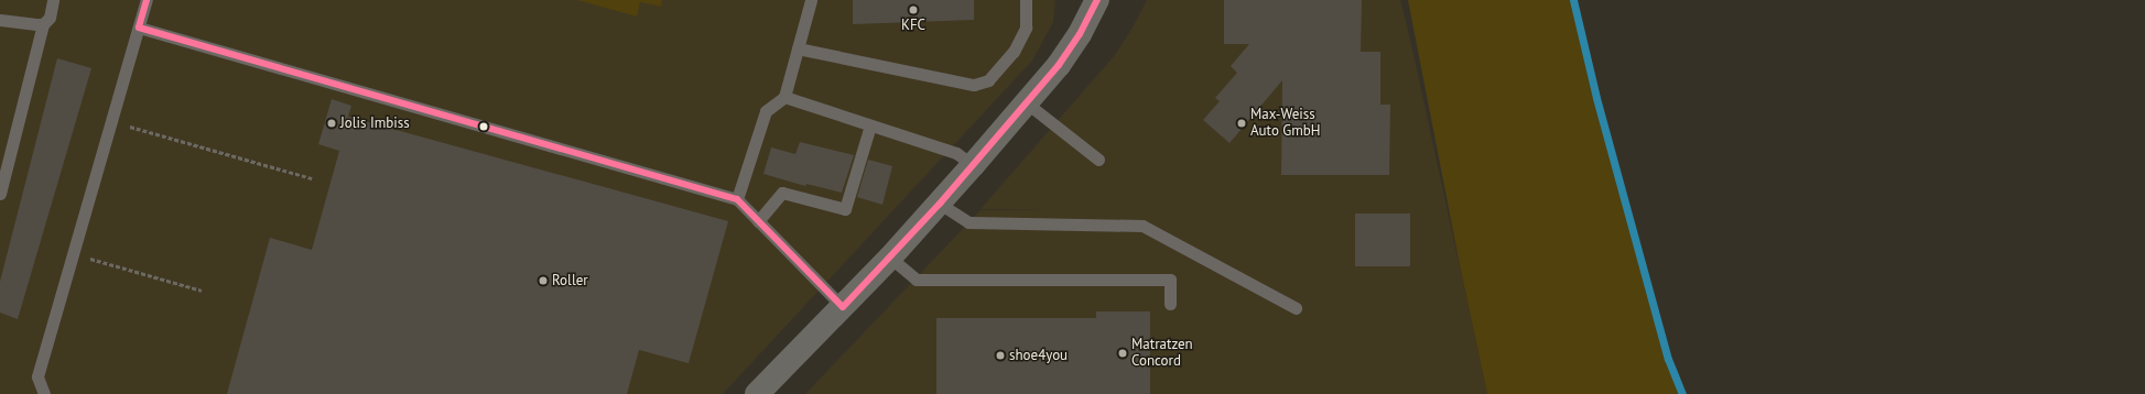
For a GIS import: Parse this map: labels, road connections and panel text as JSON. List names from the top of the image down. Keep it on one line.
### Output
{"places":["KFC","Jolis Imbiss","Max-Weiss Auto GmbH","Roller","Matratzen Concord","shoe4you"]}
